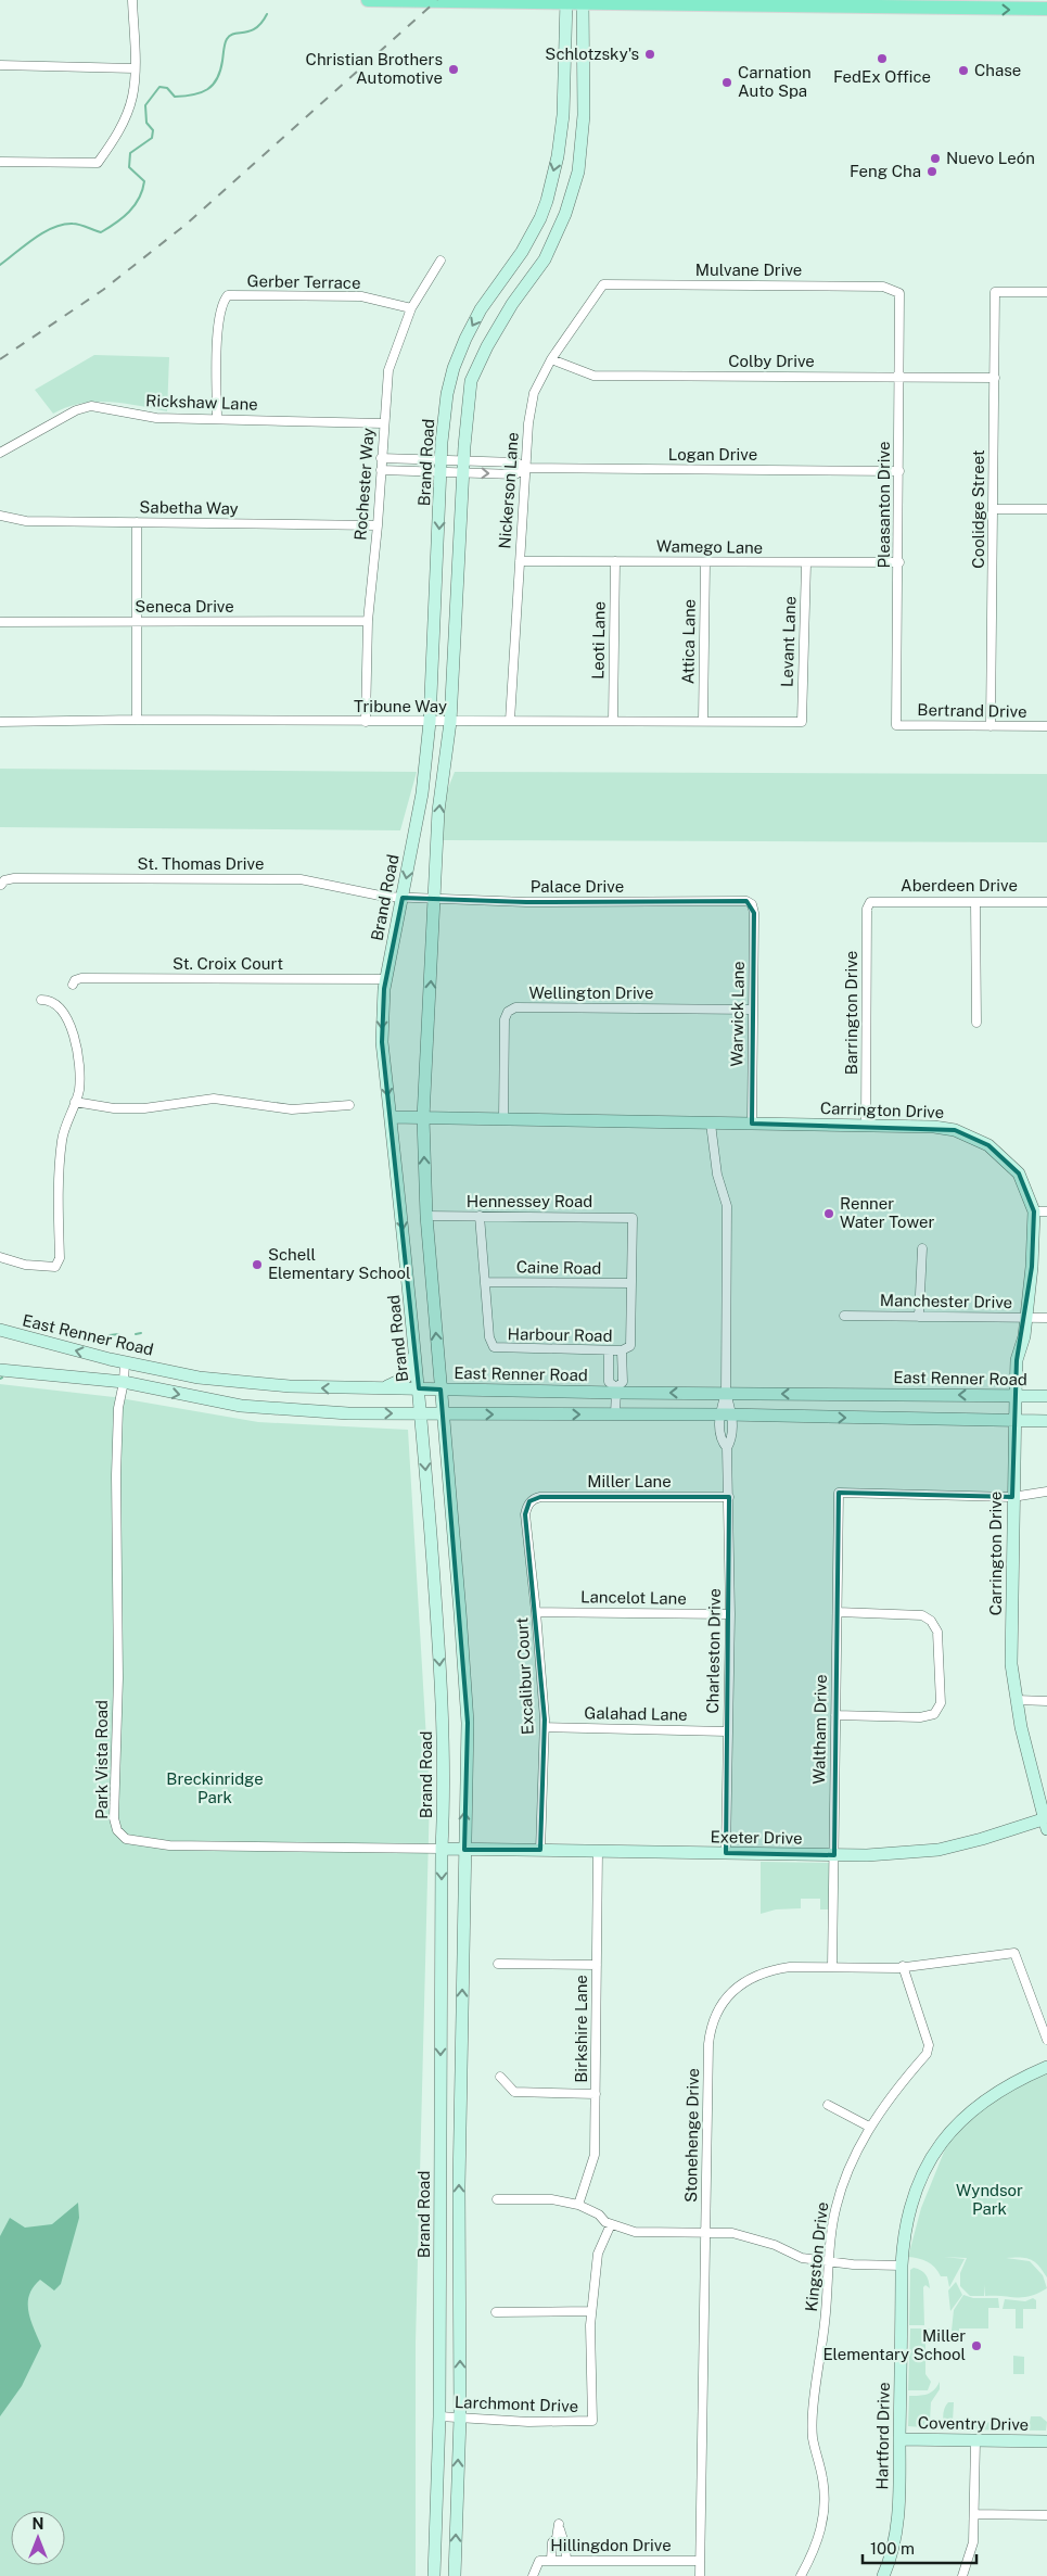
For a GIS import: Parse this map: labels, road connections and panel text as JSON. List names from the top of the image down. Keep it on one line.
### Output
{"streets":{"main road":["Brand Road","Carrington Drive","East Renner Road","Exeter Drive","Coventry Drive","Hartford Drive"],"street":["Mulvane Drive","Gerber Terrace","Colby Drive","Rickshaw Lane","Logan Drive","Rochester Way","Nickerson Lane","Pleasanton Drive","Sabetha Way","Coolidge Street","Wamego Lane","Seneca Drive","Leoti Lane","Attica Lane","Levant Lane","Tribune Way","Bertrand Drive","St. Thomas Drive","Aberdeen Drive","Palace Drive","St. Croix Court","Wellington Drive","Barrington Drive","Warwick Lane","Hennessey Road","Caine Road","Manchester Drive","Harbour Road","Miller Lane","Lancelot Lane","Charleston Drive","Excalibur Court","Galahad Lane","Waltham Drive","Park Vista Road","Birkshire Lane","Stonehenge Drive","Kingston Drive","Larchmont Drive","Hillingdon Drive"]},"crossings":[["Mulvane Drive","Nickerson Lane"],["Mulvane Drive","Pleasanton Drive"],["Gerber Terrace","Rickshaw Lane"],["Gerber Terrace","Rochester Way"],["Colby Drive","Nickerson Lane"],["Colby Drive","Pleasanton Drive"],["Colby Drive","Coolidge Street"],["Rickshaw Lane","Rochester Way"],["Logan Drive","Brand Road"],["Logan Drive","Rochester Way"],["Logan Drive","Nickerson Lane"],["Logan Drive","Pleasanton Drive"],["Brand Road","Tribune Way"],["Brand Road","St. Thomas Drive"],["Brand Road","Palace Drive"],["Brand Road","St. Croix Court"],["Brand Road","Carrington Drive"],["Brand Road","East Renner Road"],["Brand Road","Park Vista Road"],["Brand Road","Exeter Drive"],["Brand Road","Larchmont Drive"],["Rochester Way","Sabetha Way"],["Rochester Way","Seneca Drive"],["Rochester Way","Tribune Way"],["Nickerson Lane","Wamego Lane"],["Nickerson Lane","Tribune Way"],["Pleasanton Drive","Wamego Lane"],["Pleasanton Drive","Bertrand Drive"],["Coolidge Street","Bertrand Drive"],["Wamego Lane","Leoti Lane"],["Wamego Lane","Attica Lane"],["Wamego Lane","Levant Lane"],["Leoti Lane","Tribune Way"],["Attica Lane","Tribune Way"],["Levant Lane","Tribune Way"],["St. Thomas Drive","Palace Drive"],["Aberdeen Drive","Barrington Drive"],["Palace Drive","Warwick Lane"],["Wellington Drive","Warwick Lane"],["Wellington Drive","Carrington Drive"],["Barrington Drive","Carrington Drive"],["Warwick Lane","Carrington Drive"],["Carrington Drive","Manchester Drive"],["Carrington Drive","East Renner Road"],["Carrington Drive","Charleston Drive"],["Carrington Drive","Waltham Drive"],["Carrington Drive","Exeter Drive"],["Hennessey Road","Caine Road"],["Caine Road","Harbour Road"],["East Renner Road","Charleston Drive"],["East Renner Road","Park Vista Road"],["Miller Lane","Charleston Drive"],["Miller Lane","Excalibur Court"],["Lancelot Lane","Charleston Drive"],["Lancelot Lane","Excalibur Court"],["Charleston Drive","Galahad Lane"],["Charleston Drive","Exeter Drive"],["Excalibur Court","Galahad Lane"],["Excalibur Court","Exeter Drive"],["Waltham Drive","Exeter Drive"],["Waltham Drive","Stonehenge Drive"],["Park Vista Road","Exeter Drive"],["Exeter Drive","Birkshire Lane"],["Stonehenge Drive","Kingston Drive"],["Stonehenge Drive","Hillingdon Drive"],["Coventry Drive","Hartford Drive"]],"parks":["Breckinridge Park","Wyndsor Park"],"places":["Schlotzsky's","FedEx Office","Christian Brothers Automotive","Chase","Carnation Auto Spa","Nuevo León","Feng Cha","Renner Water Tower","Schell Elementary School","Miller Elementary School"],"scale_bar":"100 m","north":"top"}
